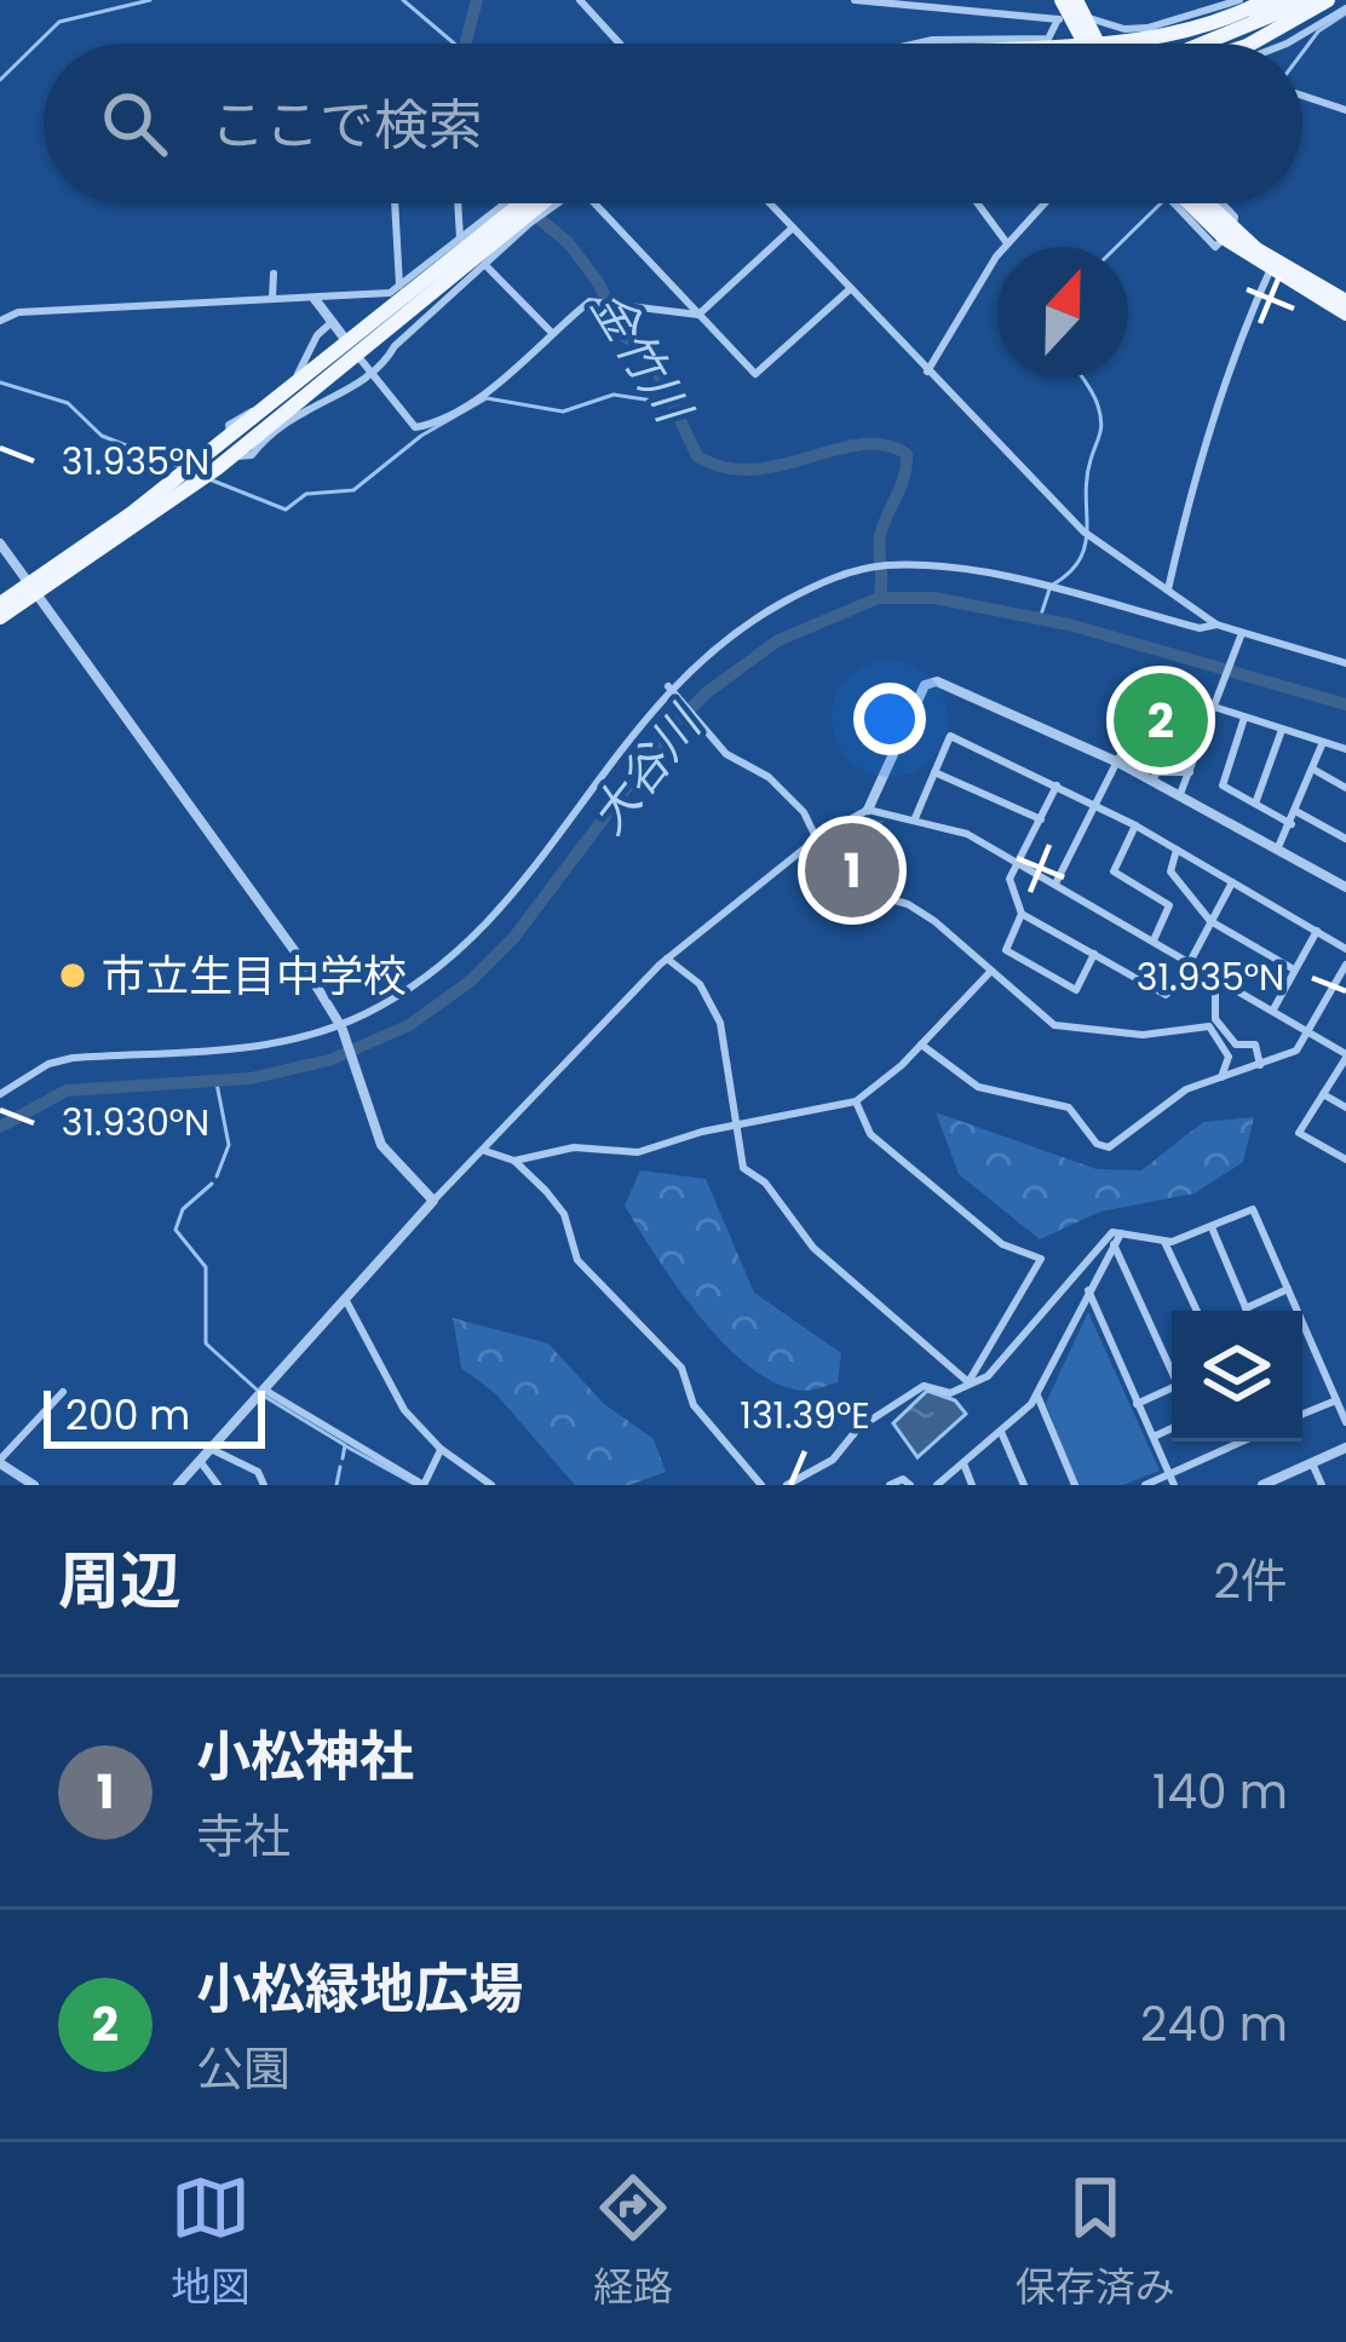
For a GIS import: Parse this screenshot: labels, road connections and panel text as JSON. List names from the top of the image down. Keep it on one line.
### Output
{"water":["金竹川","大谷川"],"places":["市立生目中学校"],"scale_bar":"200 m","north":"top","page":{"search":"ここで検索","pins":["2","1"],"scale":"200 m","heading":["周辺","2件"],"list":[{"mark":"1","name":"小松神社","note":"寺社","value":"140 m"},{"mark":"2","name":"小松緑地広場","note":"公園","value":"240 m"}],"nav":["地図","経路","保存済み"]},"coordinates":["31.935°N","31.930°N","131.39°E"]}
